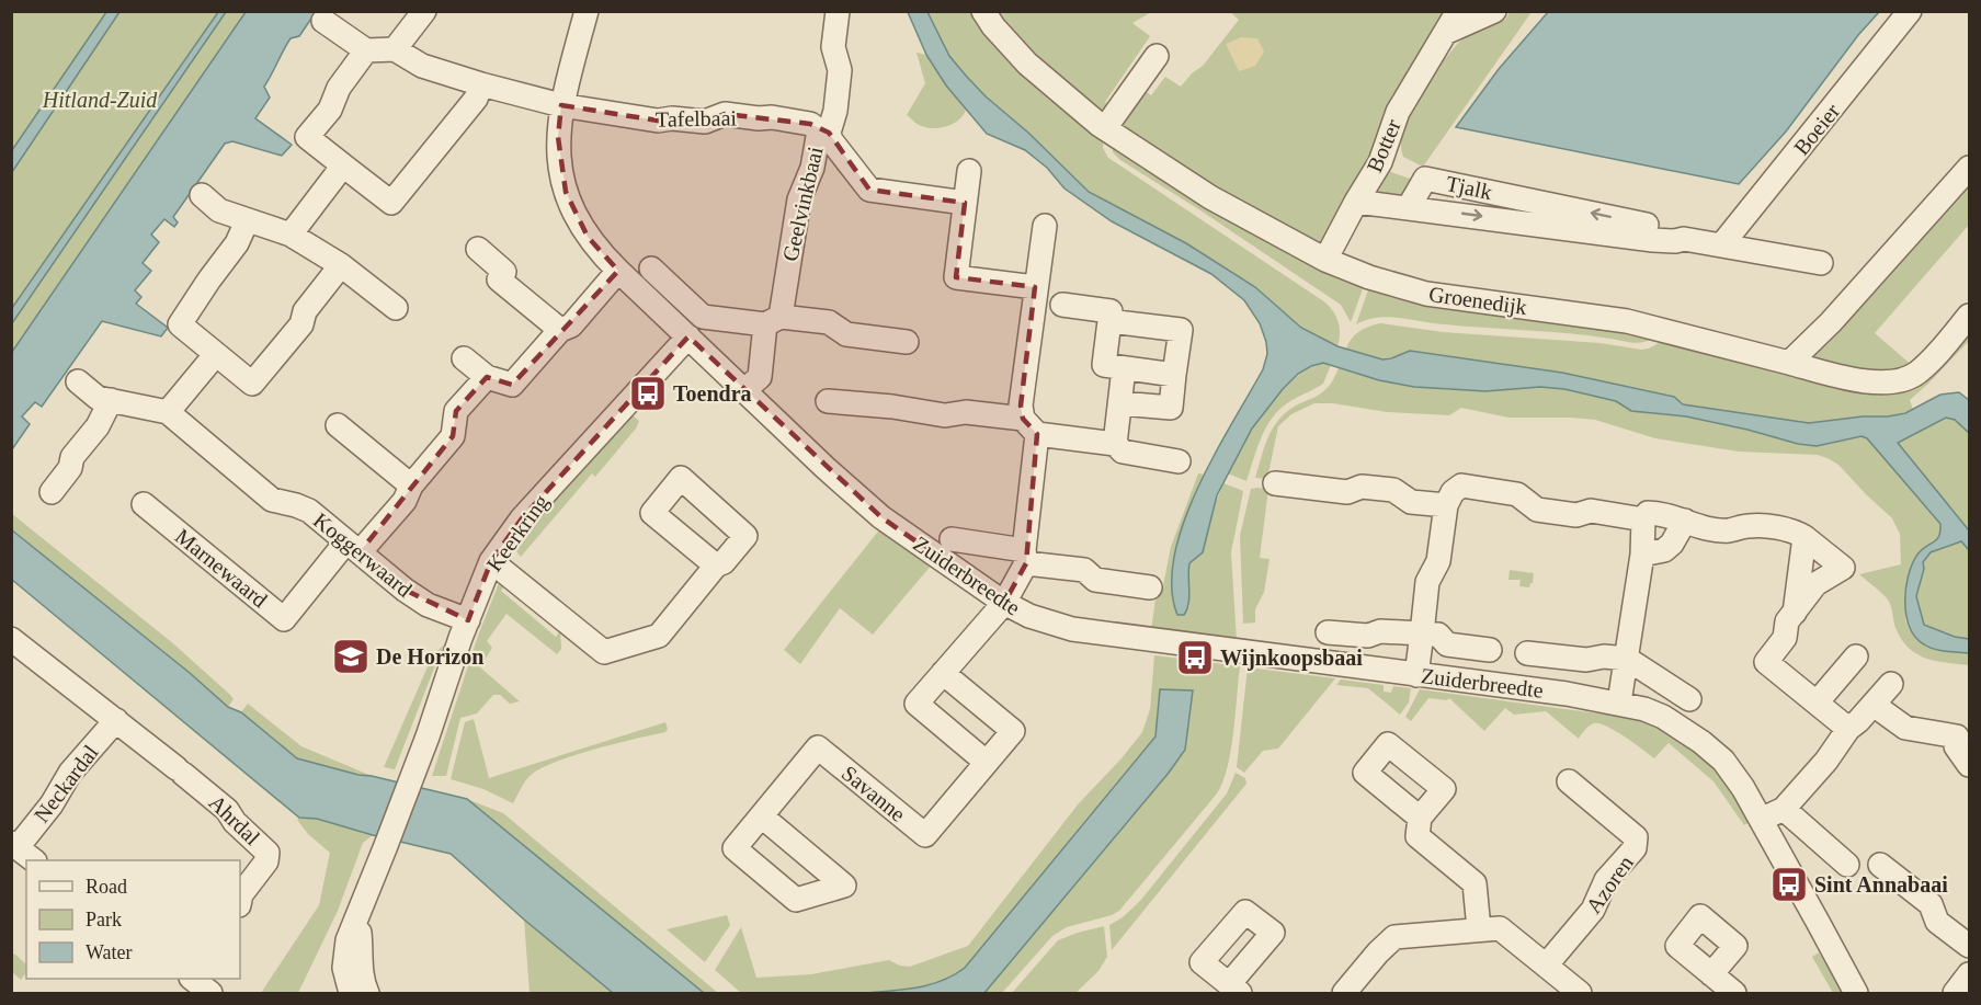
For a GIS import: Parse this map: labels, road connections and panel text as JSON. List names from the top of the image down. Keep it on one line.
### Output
{"streets":{"street":["Tafelbaai","Boeier","Botter","Tjalk","Geelvinkbaai","Groenedijk","Keerkring","Koggerwaard","Marnewaard","Zuiderbreedte","Neckardal","Savanne","Ahrdal","Azoren"]},"crossings":[["Tafelbaai","Geelvinkbaai"],["Tafelbaai","Zuiderbreedte"],["Boeier","Tjalk"],["Botter","Tjalk"],["Botter","Groenedijk"],["Geelvinkbaai","Zuiderbreedte"],["Keerkring","Koggerwaard"],["Keerkring","Zuiderbreedte"],["Koggerwaard","Marnewaard"],["Neckardal","Ahrdal"]],"parks":["Hitland-Zuid"],"places":{"bus stop":["Toendra","Wijnkoopsbaai","Sint Annabaai"],"school or university":["De Horizon"]},"legend":["Road","Park","Water"]}
